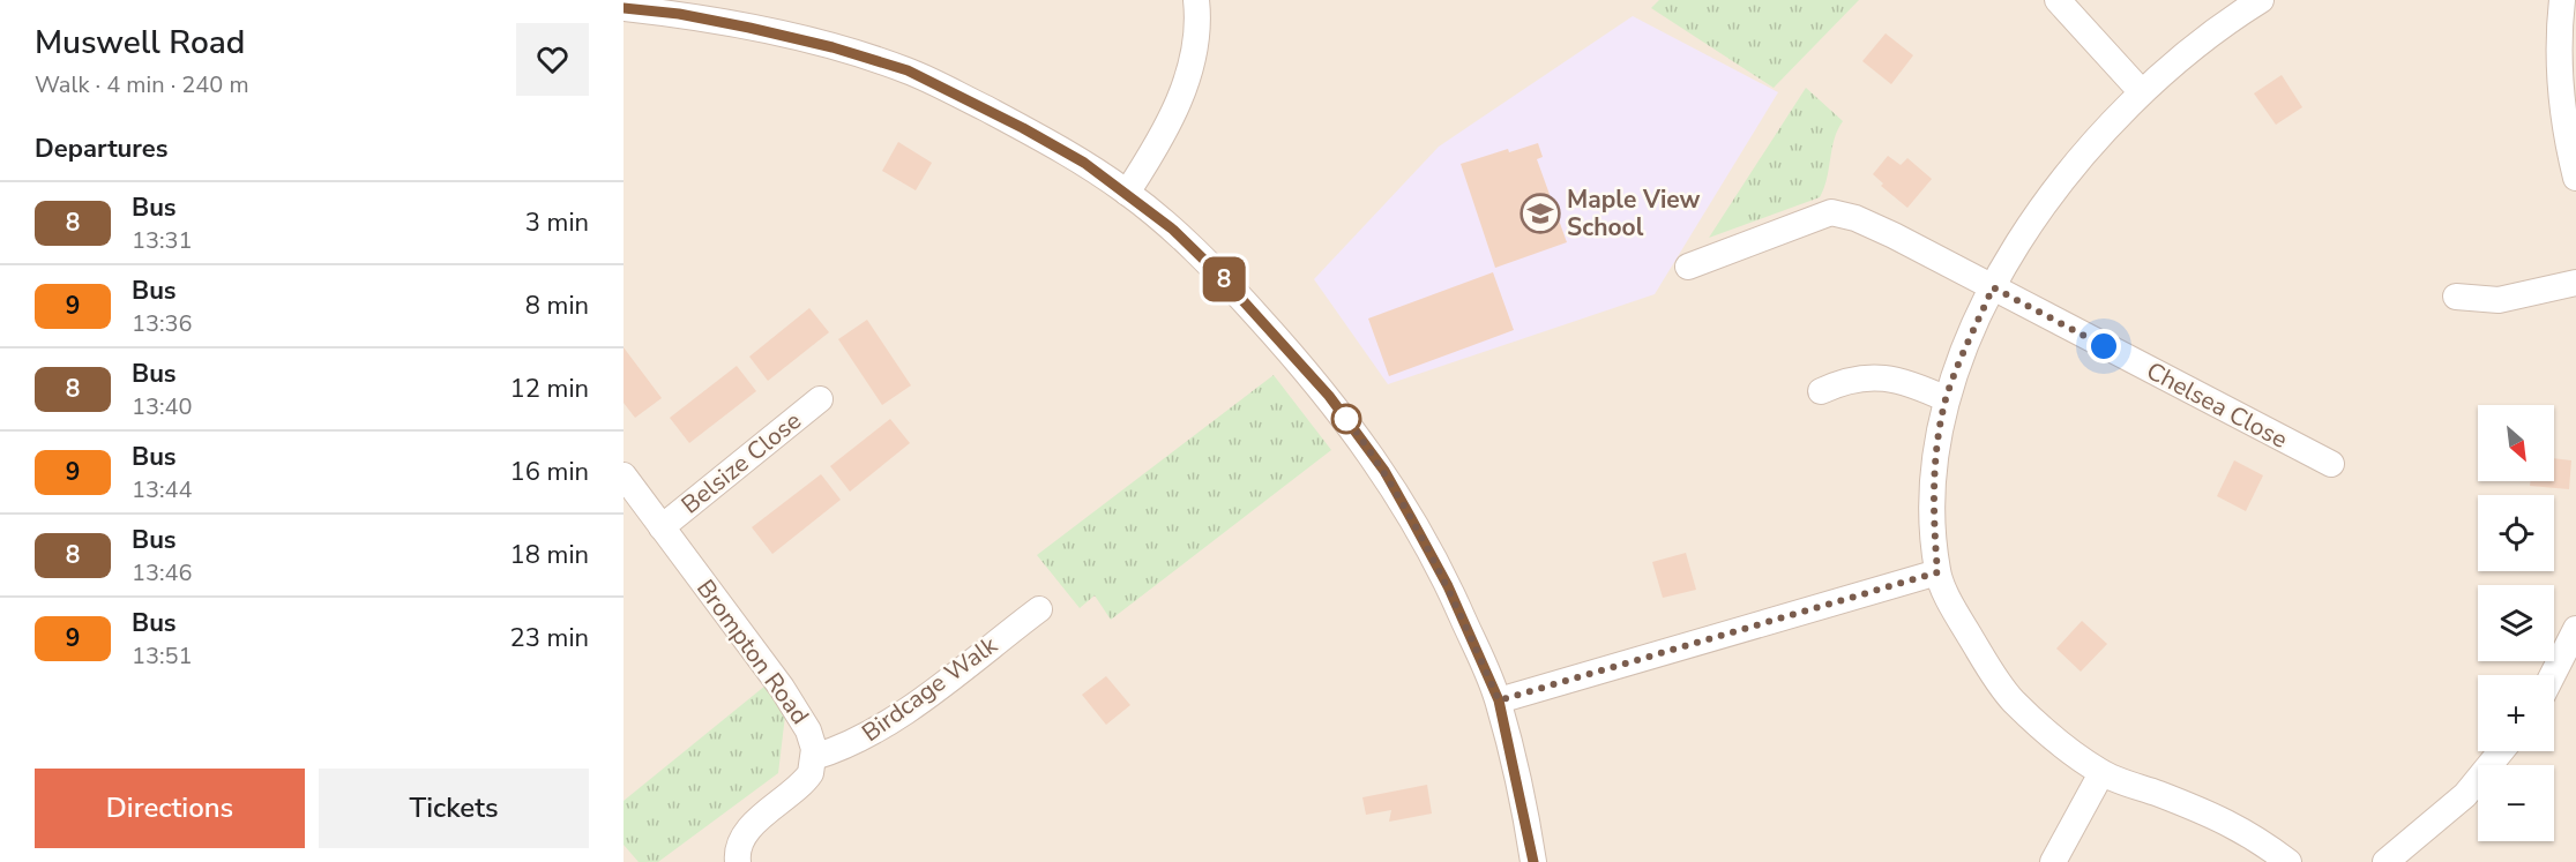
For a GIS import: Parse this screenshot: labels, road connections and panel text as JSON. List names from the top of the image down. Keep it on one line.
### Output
{"streets":{"street":["Chelsea Close","Belsize Close","Brompton Road","Birdcage Walk"]},"crossings":[["Belsize Close","Brompton Road"],["Brompton Road","Birdcage Walk"]],"places":{"school or university":["Maple View School"]},"lines":["bus line 8"],"north":"bottom right","page":{"heading":[["Muswell Road","Walk · 4 min · 240 m"],"Departures"],"on_map":"8","list":[{"mark":"8","name":"Bus","note":"13:31","value":"3 min"},{"mark":"9","name":"Bus","note":"13:36","value":"8 min"},{"mark":"8","name":"Bus","note":"13:40","value":"12 min"},{"mark":"9","name":"Bus","note":"13:44","value":"16 min"},{"mark":"8","name":"Bus","note":"13:46","value":"18 min"},{"mark":"9","name":"Bus","note":"13:51","value":"23 min"}],"map_buttons":["+","−"],"buttons":["Directions","Tickets"]}}
